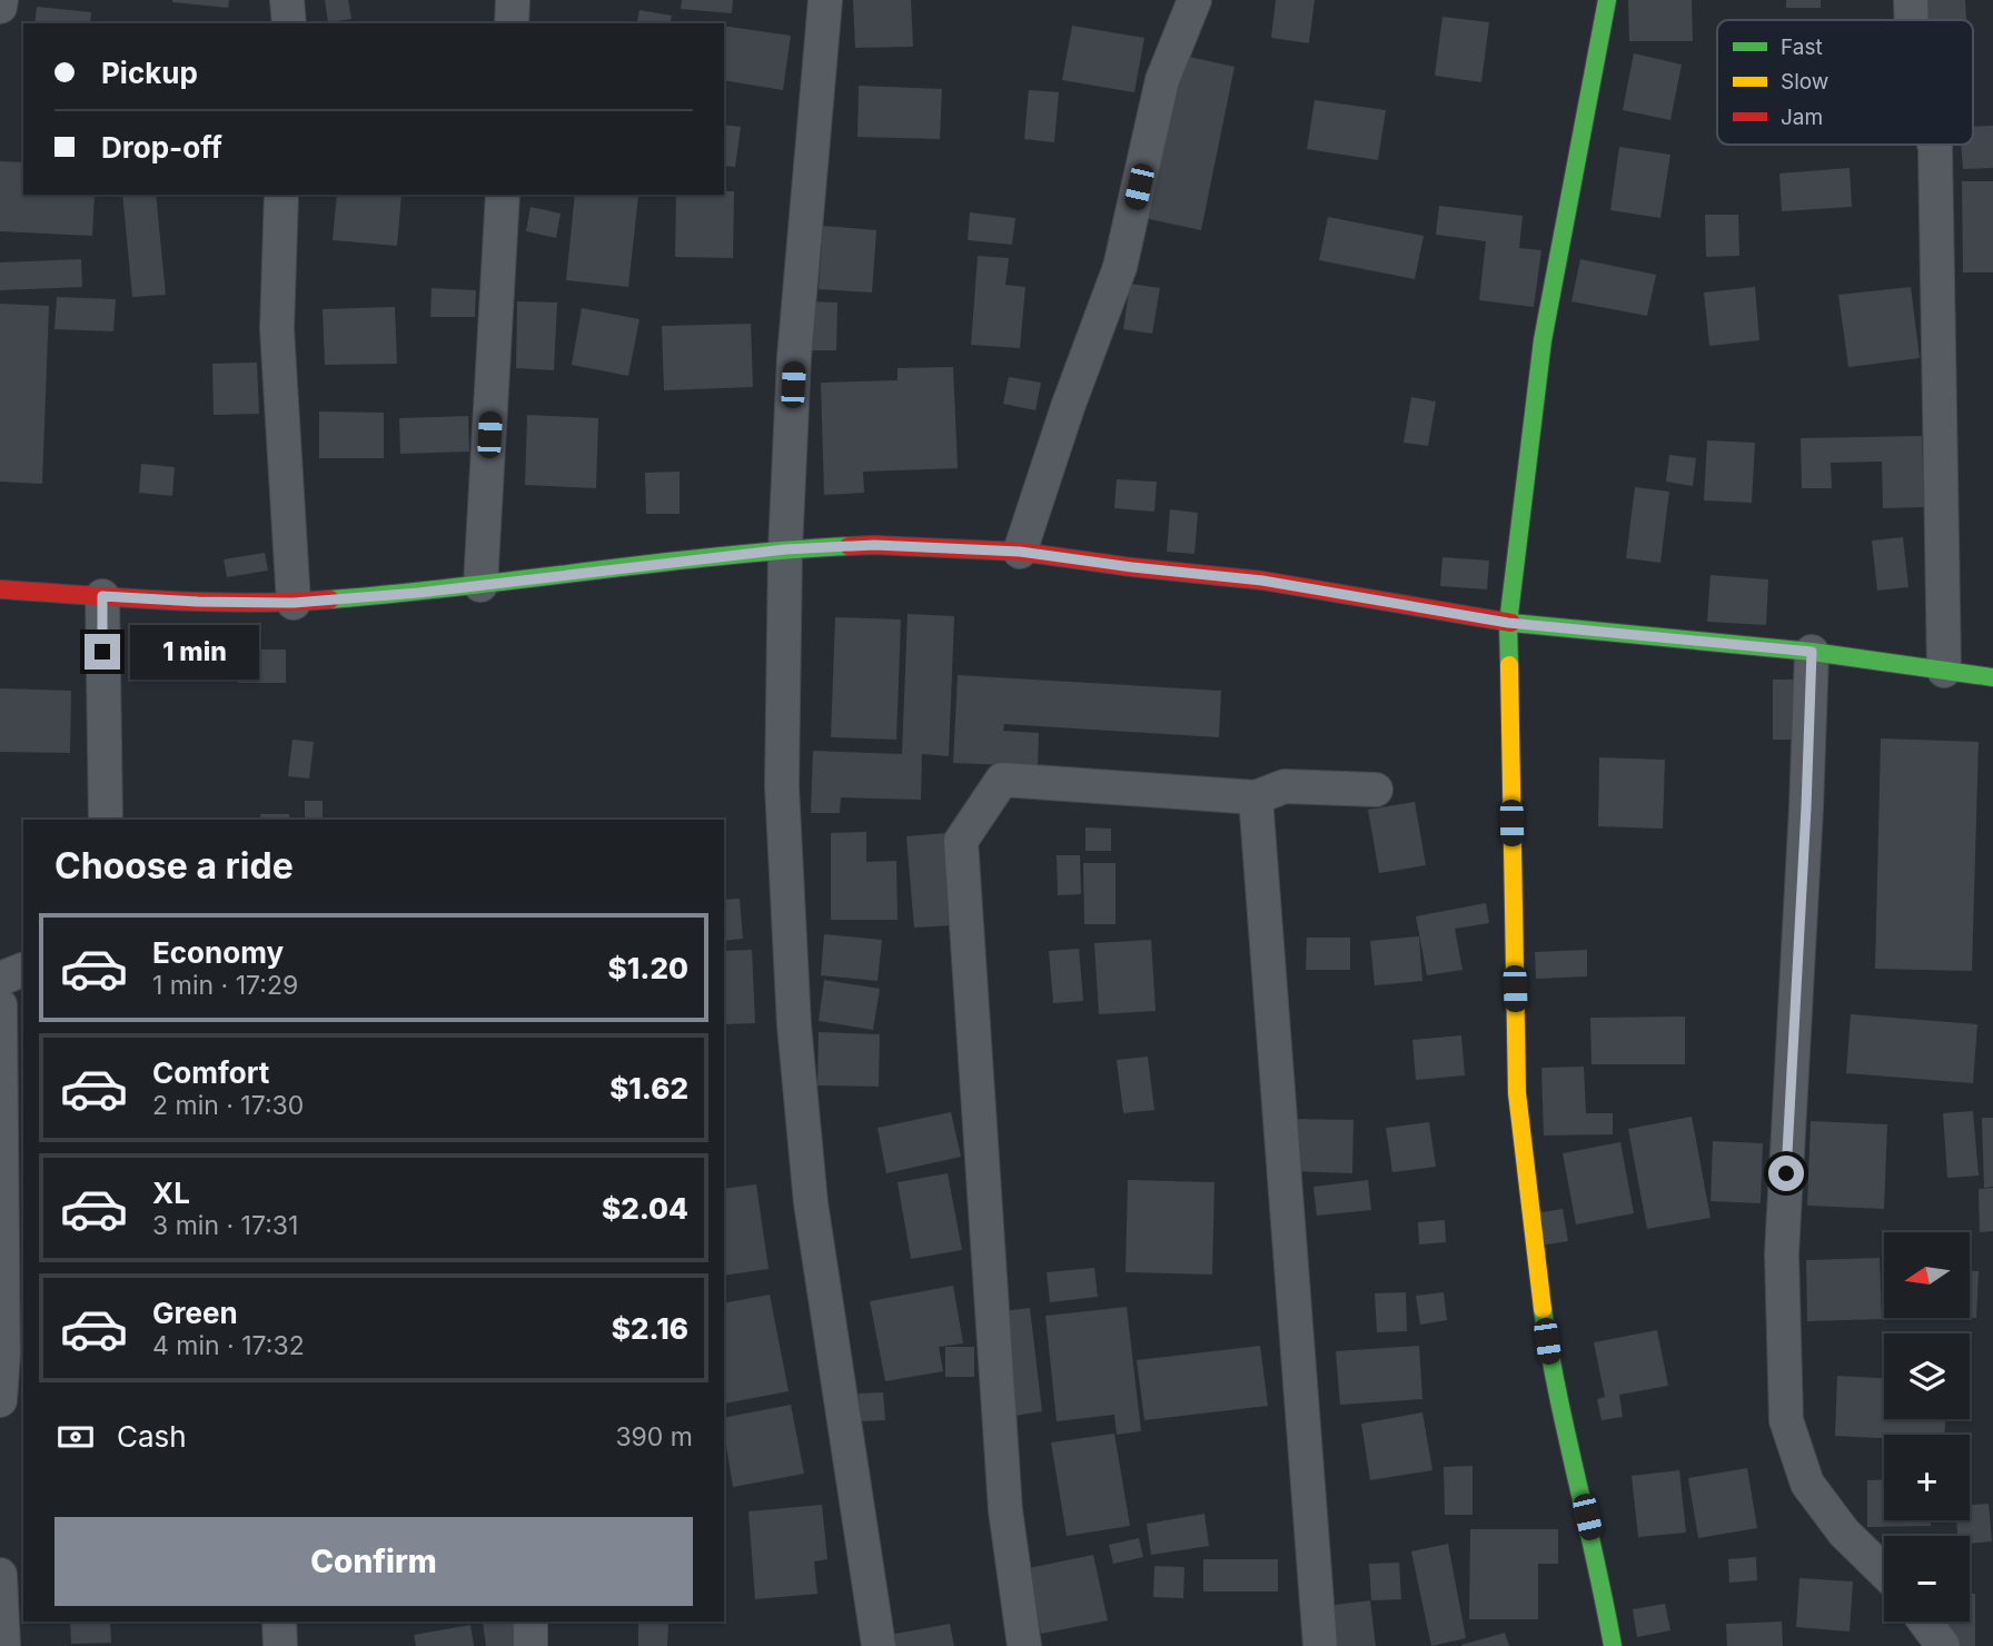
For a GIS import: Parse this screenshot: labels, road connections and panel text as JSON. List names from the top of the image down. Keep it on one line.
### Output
{"legend":["Fast","Slow","Jam"],"north":"left","page":{"banner":["Pickup","Drop-off"],"bubble":"1 min","heading":"Choose a ride","list":[{"name":"Economy","note":"1 min · 17:29","value":"$1.20"},{"name":"Comfort","note":"2 min · 17:30","value":"$1.62"},{"name":"XL","note":"3 min · 17:31","value":"$2.04"},{"name":"Green","note":"4 min · 17:32","value":"$2.16"}],"map_buttons":["+","−"],"pay":["Cash","390 m"],"buttons":"Confirm"}}
